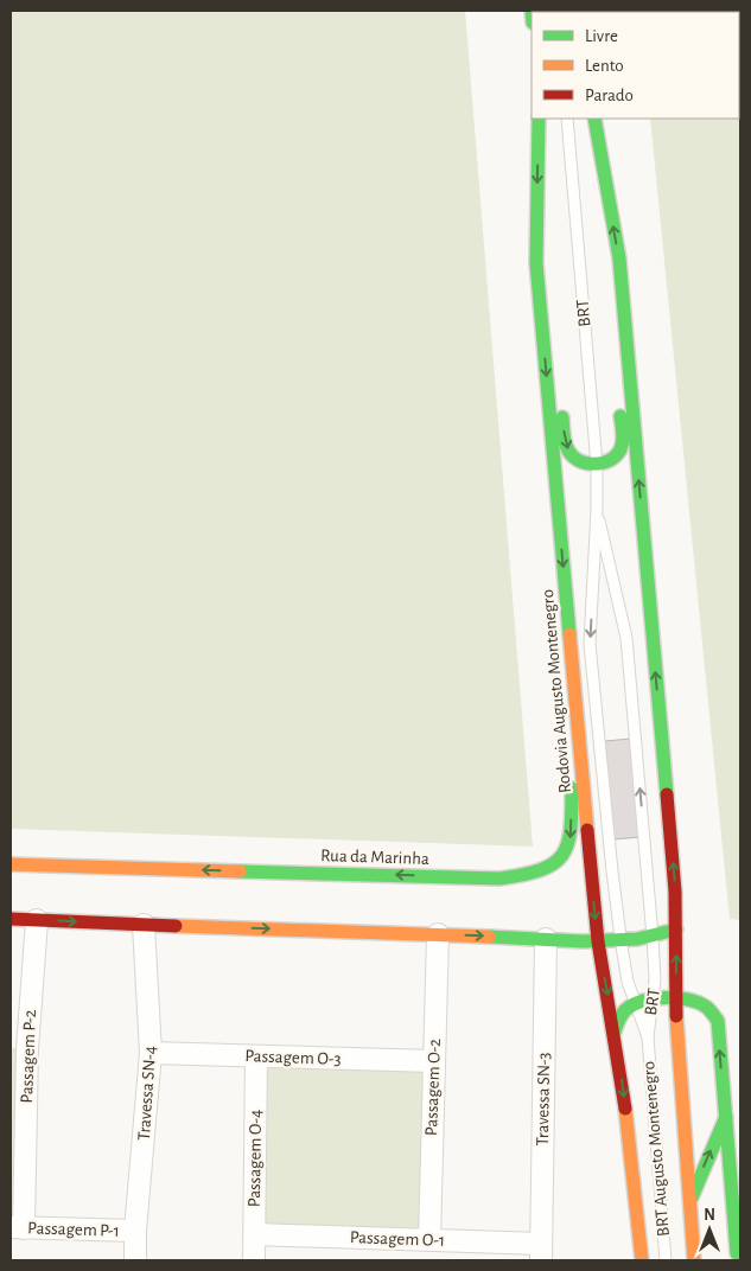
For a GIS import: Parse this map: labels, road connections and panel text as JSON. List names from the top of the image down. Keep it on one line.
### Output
{"streets":{"main road":["Rodovia Augusto Montenegro","Rua da Marinha"],"street":["Passagem P-2","Passagem O-3","Passagem O-2","Travessa SN-4","Travessa SN-3","Passagem O-4","Passagem P-1","Passagem O-1"],"lane":["BRT","BRT Augusto Montenegro"]},"crossings":[["BRT","BRT Augusto Montenegro"],["Rodovia Augusto Montenegro","Rua da Marinha"],["Passagem P-2","Passagem P-1"],["Passagem O-3","Passagem O-2"],["Passagem O-3","Travessa SN-4"],["Passagem O-3","Passagem O-4"],["Passagem O-2","Passagem O-1"],["Travessa SN-4","Passagem P-1"],["Travessa SN-3","Passagem O-1"],["Passagem O-4","Passagem O-1"]],"legend":["Livre","Lento","Parado"],"north":"top"}
